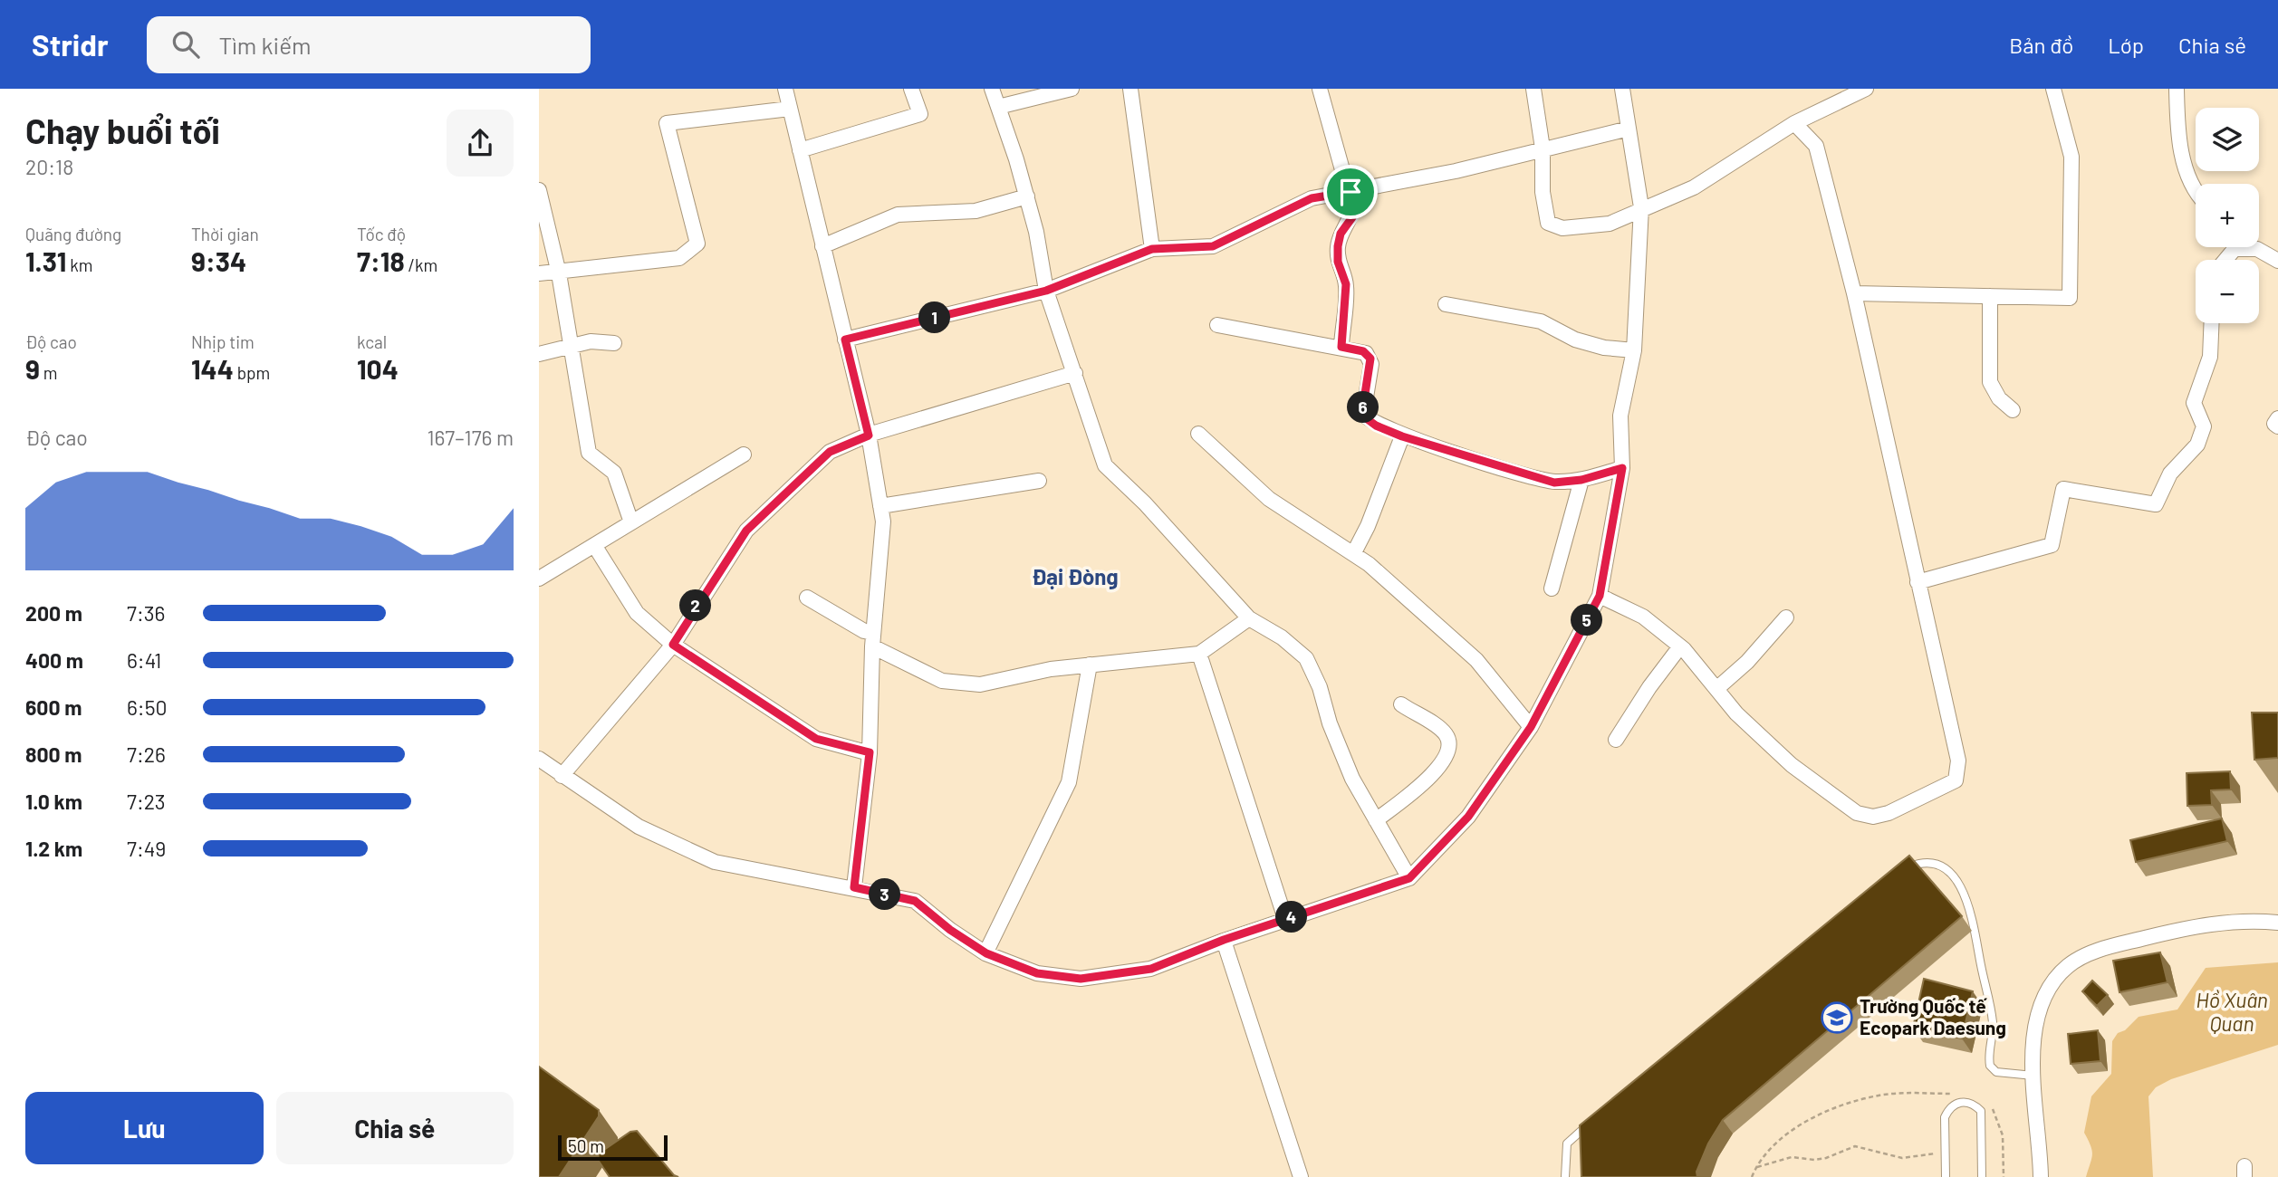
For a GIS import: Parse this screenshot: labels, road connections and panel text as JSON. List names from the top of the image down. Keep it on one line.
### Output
{"districts":["Đại Đòng"],"water":["Hồ Xuân Quan"],"places":{"school or university":["Trường Quốc tế Ecopark Daesung"]},"scale_bar":"50 m","page":{"header":"Stridr","search":"Tìm kiếm","nav":["Bản đồ","Lớp","Chia sẻ"],"heading":["Chạy buổi tối","20:18"],"map_buttons":["+","−"],"stats":[["Quãng đường","1.31 km"],["Thời gian","9:34"],["Tốc độ","7:18 /km"],["Độ cao","9 m"],["Nhịp tim","144 bpm"],["kcal","104"]],"pins":["1","6","2","5","3","4"],"chart":["Độ cao","167–176 m"],"list":[{"name":"200 m","note":"7:36"},{"name":"400 m","note":"6:41"},{"name":"600 m","note":"6:50"},{"name":"800 m","note":"7:26"},{"name":"1.0 km","note":"7:23"},{"name":"1.2 km","note":"7:49"}],"buttons":["Lưu","Chia sẻ"],"scale":"50 m"}}
